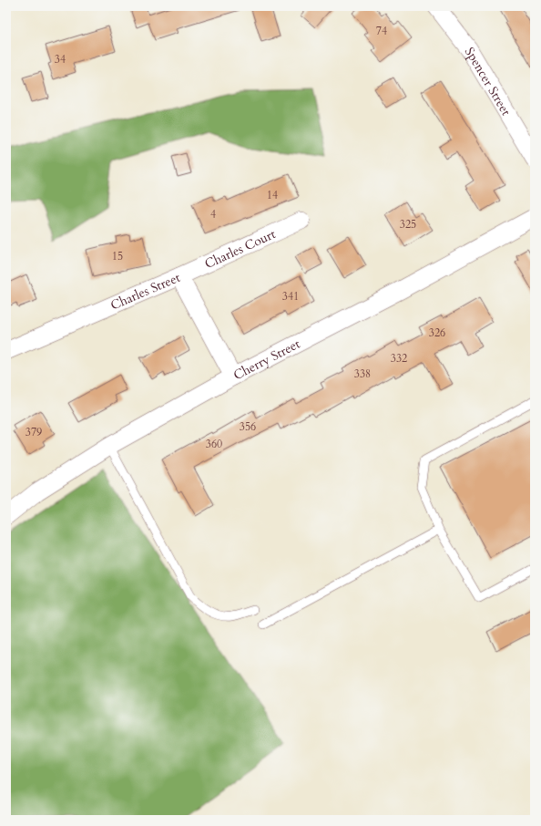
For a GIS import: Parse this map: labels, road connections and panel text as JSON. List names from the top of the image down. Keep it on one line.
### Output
{"streets":{"street":["Spencer Street","Charles Court","Charles Street","Cherry Street"]},"crossings":[["Charles Court","Charles Street"],["Charles Street","Cherry Street"]],"house_numbers":["74","34","14","4","325","15","341","326","332","338","356","379","360"]}
